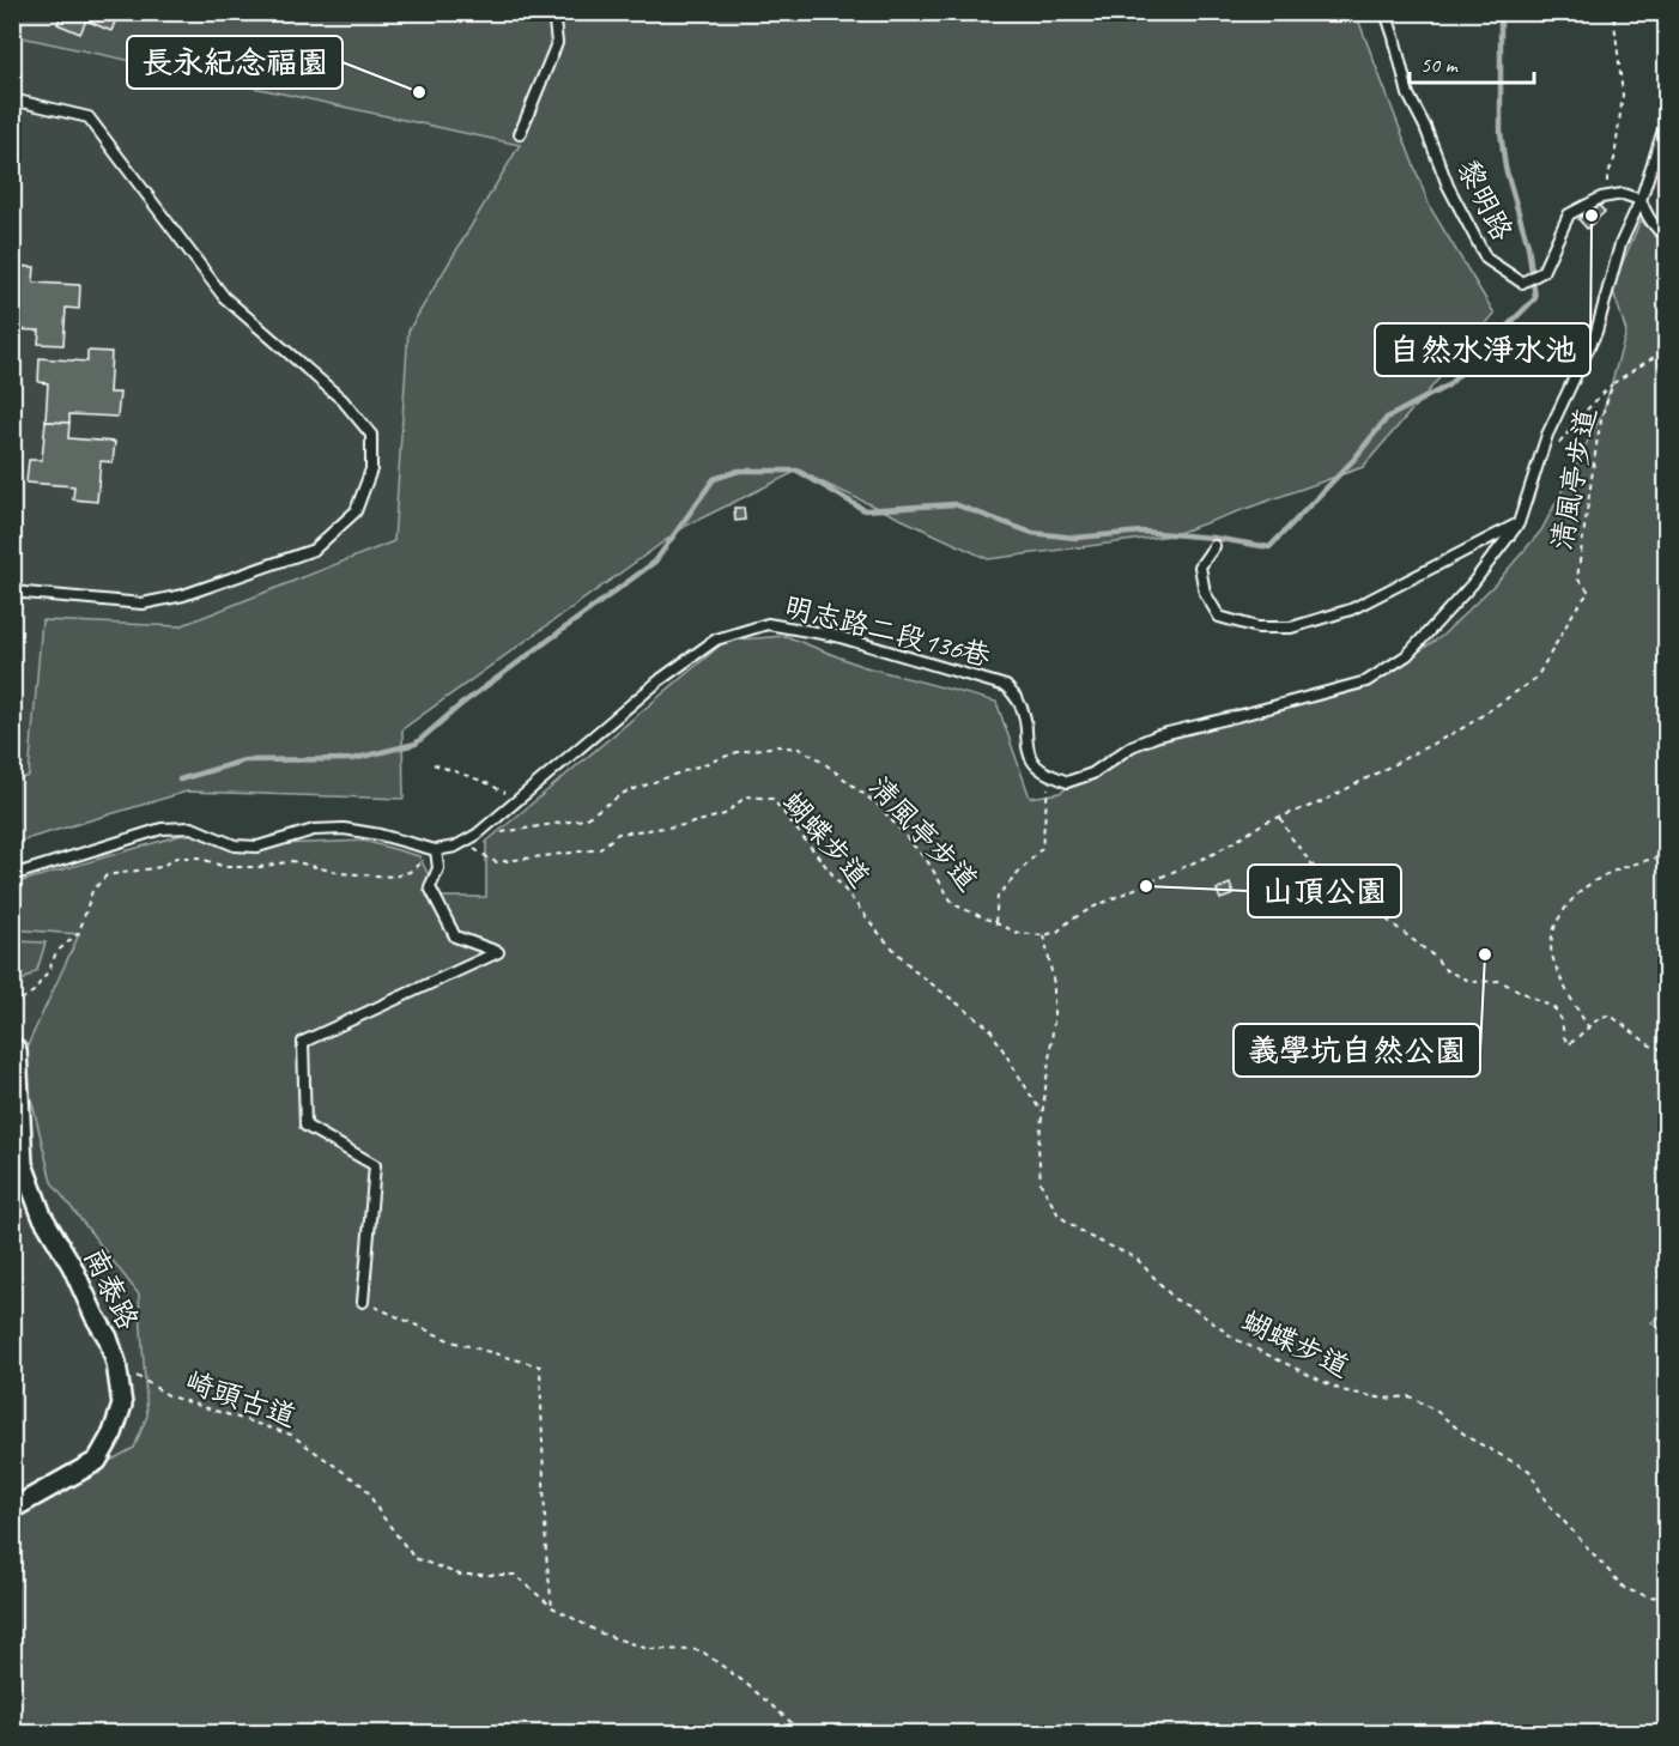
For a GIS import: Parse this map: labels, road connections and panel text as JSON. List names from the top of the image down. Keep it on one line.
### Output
{"streets":{"street":["南泰路"],"lane":["黎明路","明志路二段136巷"],"path":["清風亭步道","蝴蝶步道","崎頭古道"]},"crossings":[["清風亭步道","明志路二段136巷"],["清風亭步道","蝴蝶步道"],["明志路二段136巷","蝴蝶步道"],["南泰路","崎頭古道"]],"places":["長永紀念福園","自然水淨水池","山頂公園","義學坑自然公園"],"scale_bar":"50 m"}
